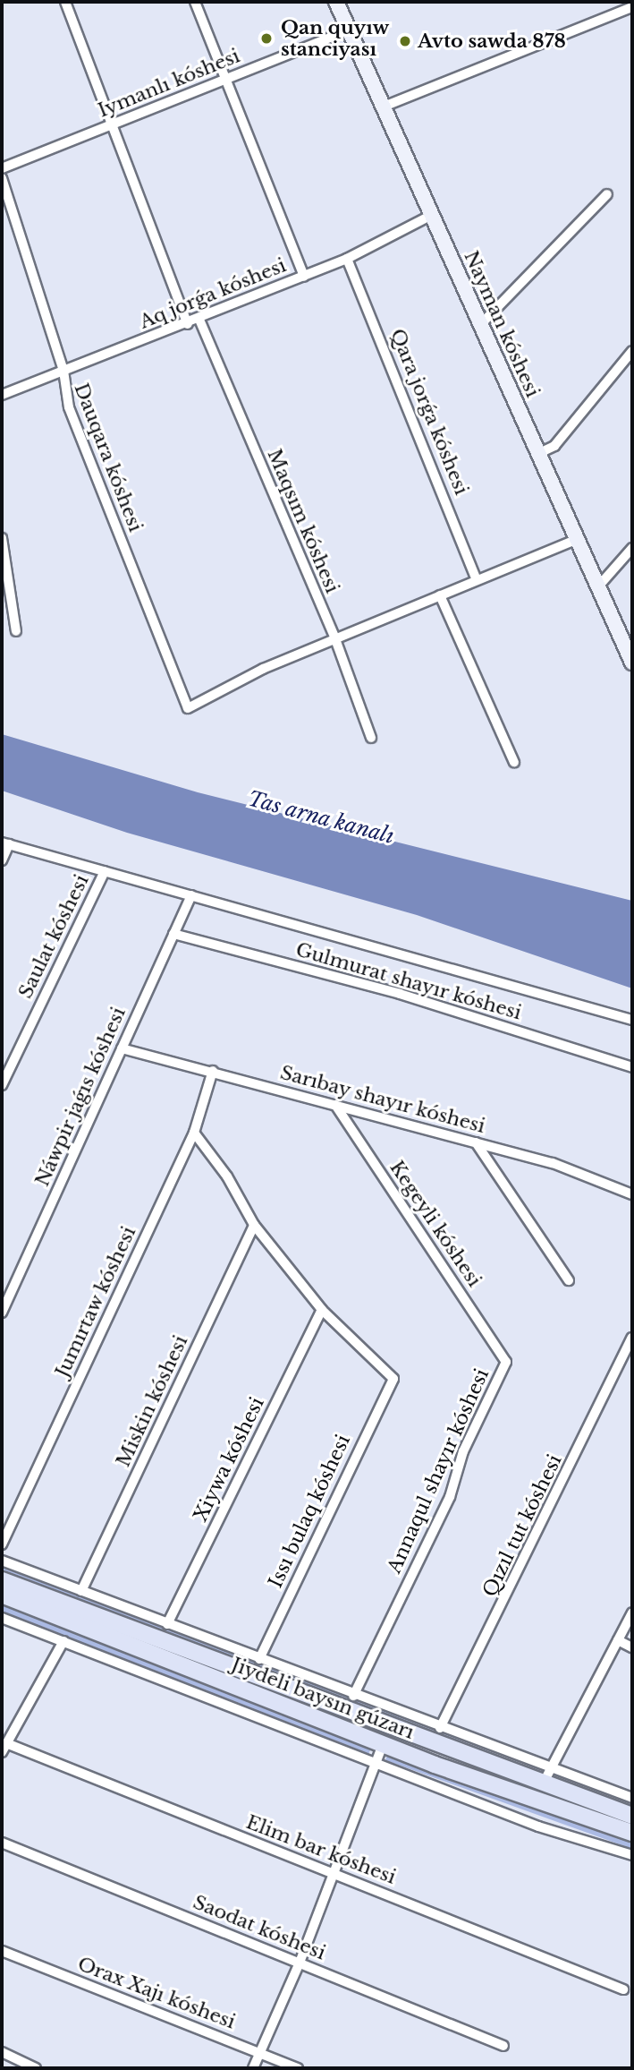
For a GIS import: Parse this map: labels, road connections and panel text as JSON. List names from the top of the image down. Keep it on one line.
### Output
{"streets":{"main road":["Nayman kóshesi","Jiydeli baysın gúzarı"],"street":["Iymanlı kóshesi","Aq jorǵa kóshesi","Qara jorǵa kóshesi","Dauqara kóshesi","Maqsım kóshesi","Saulat kóshesi","Gulmurat shayır kóshesi","Náwpir jaǵıs kóshesi","Sarıbay shayır kóshesi","Kegeyli kóshesi","Jumırtaw kóshesi","Miskin kóshesi","Xiywa kóshesi","Annaqul shayır kóshesi","Issı bulaq kóshesi","Qızıl tut kóshesi","Elim bar kóshesi","Saodat kóshesi","Orax Xajı kóshesi"]},"crossings":[["Iymanlı kóshesi","Nayman kóshesi"],["Aq jorǵa kóshesi","Nayman kóshesi"],["Aq jorǵa kóshesi","Qara jorǵa kóshesi"],["Aq jorǵa kóshesi","Dauqara kóshesi"],["Aq jorǵa kóshesi","Maqsım kóshesi"],["Dauqara kóshesi","Maqsım kóshesi"],["Gulmurat shayır kóshesi","Náwpir jaǵıs kóshesi"],["Náwpir jaǵıs kóshesi","Sarıbay shayır kóshesi"],["Sarıbay shayır kóshesi","Kegeyli kóshesi"],["Sarıbay shayır kóshesi","Jumırtaw kóshesi"],["Kegeyli kóshesi","Annaqul shayır kóshesi"],["Xiywa kóshesi","Issı bulaq kóshesi"]],"water":["Tas arna kanalı"],"places":["Qan quyıw stanciyası","Avto sawda 878"]}
